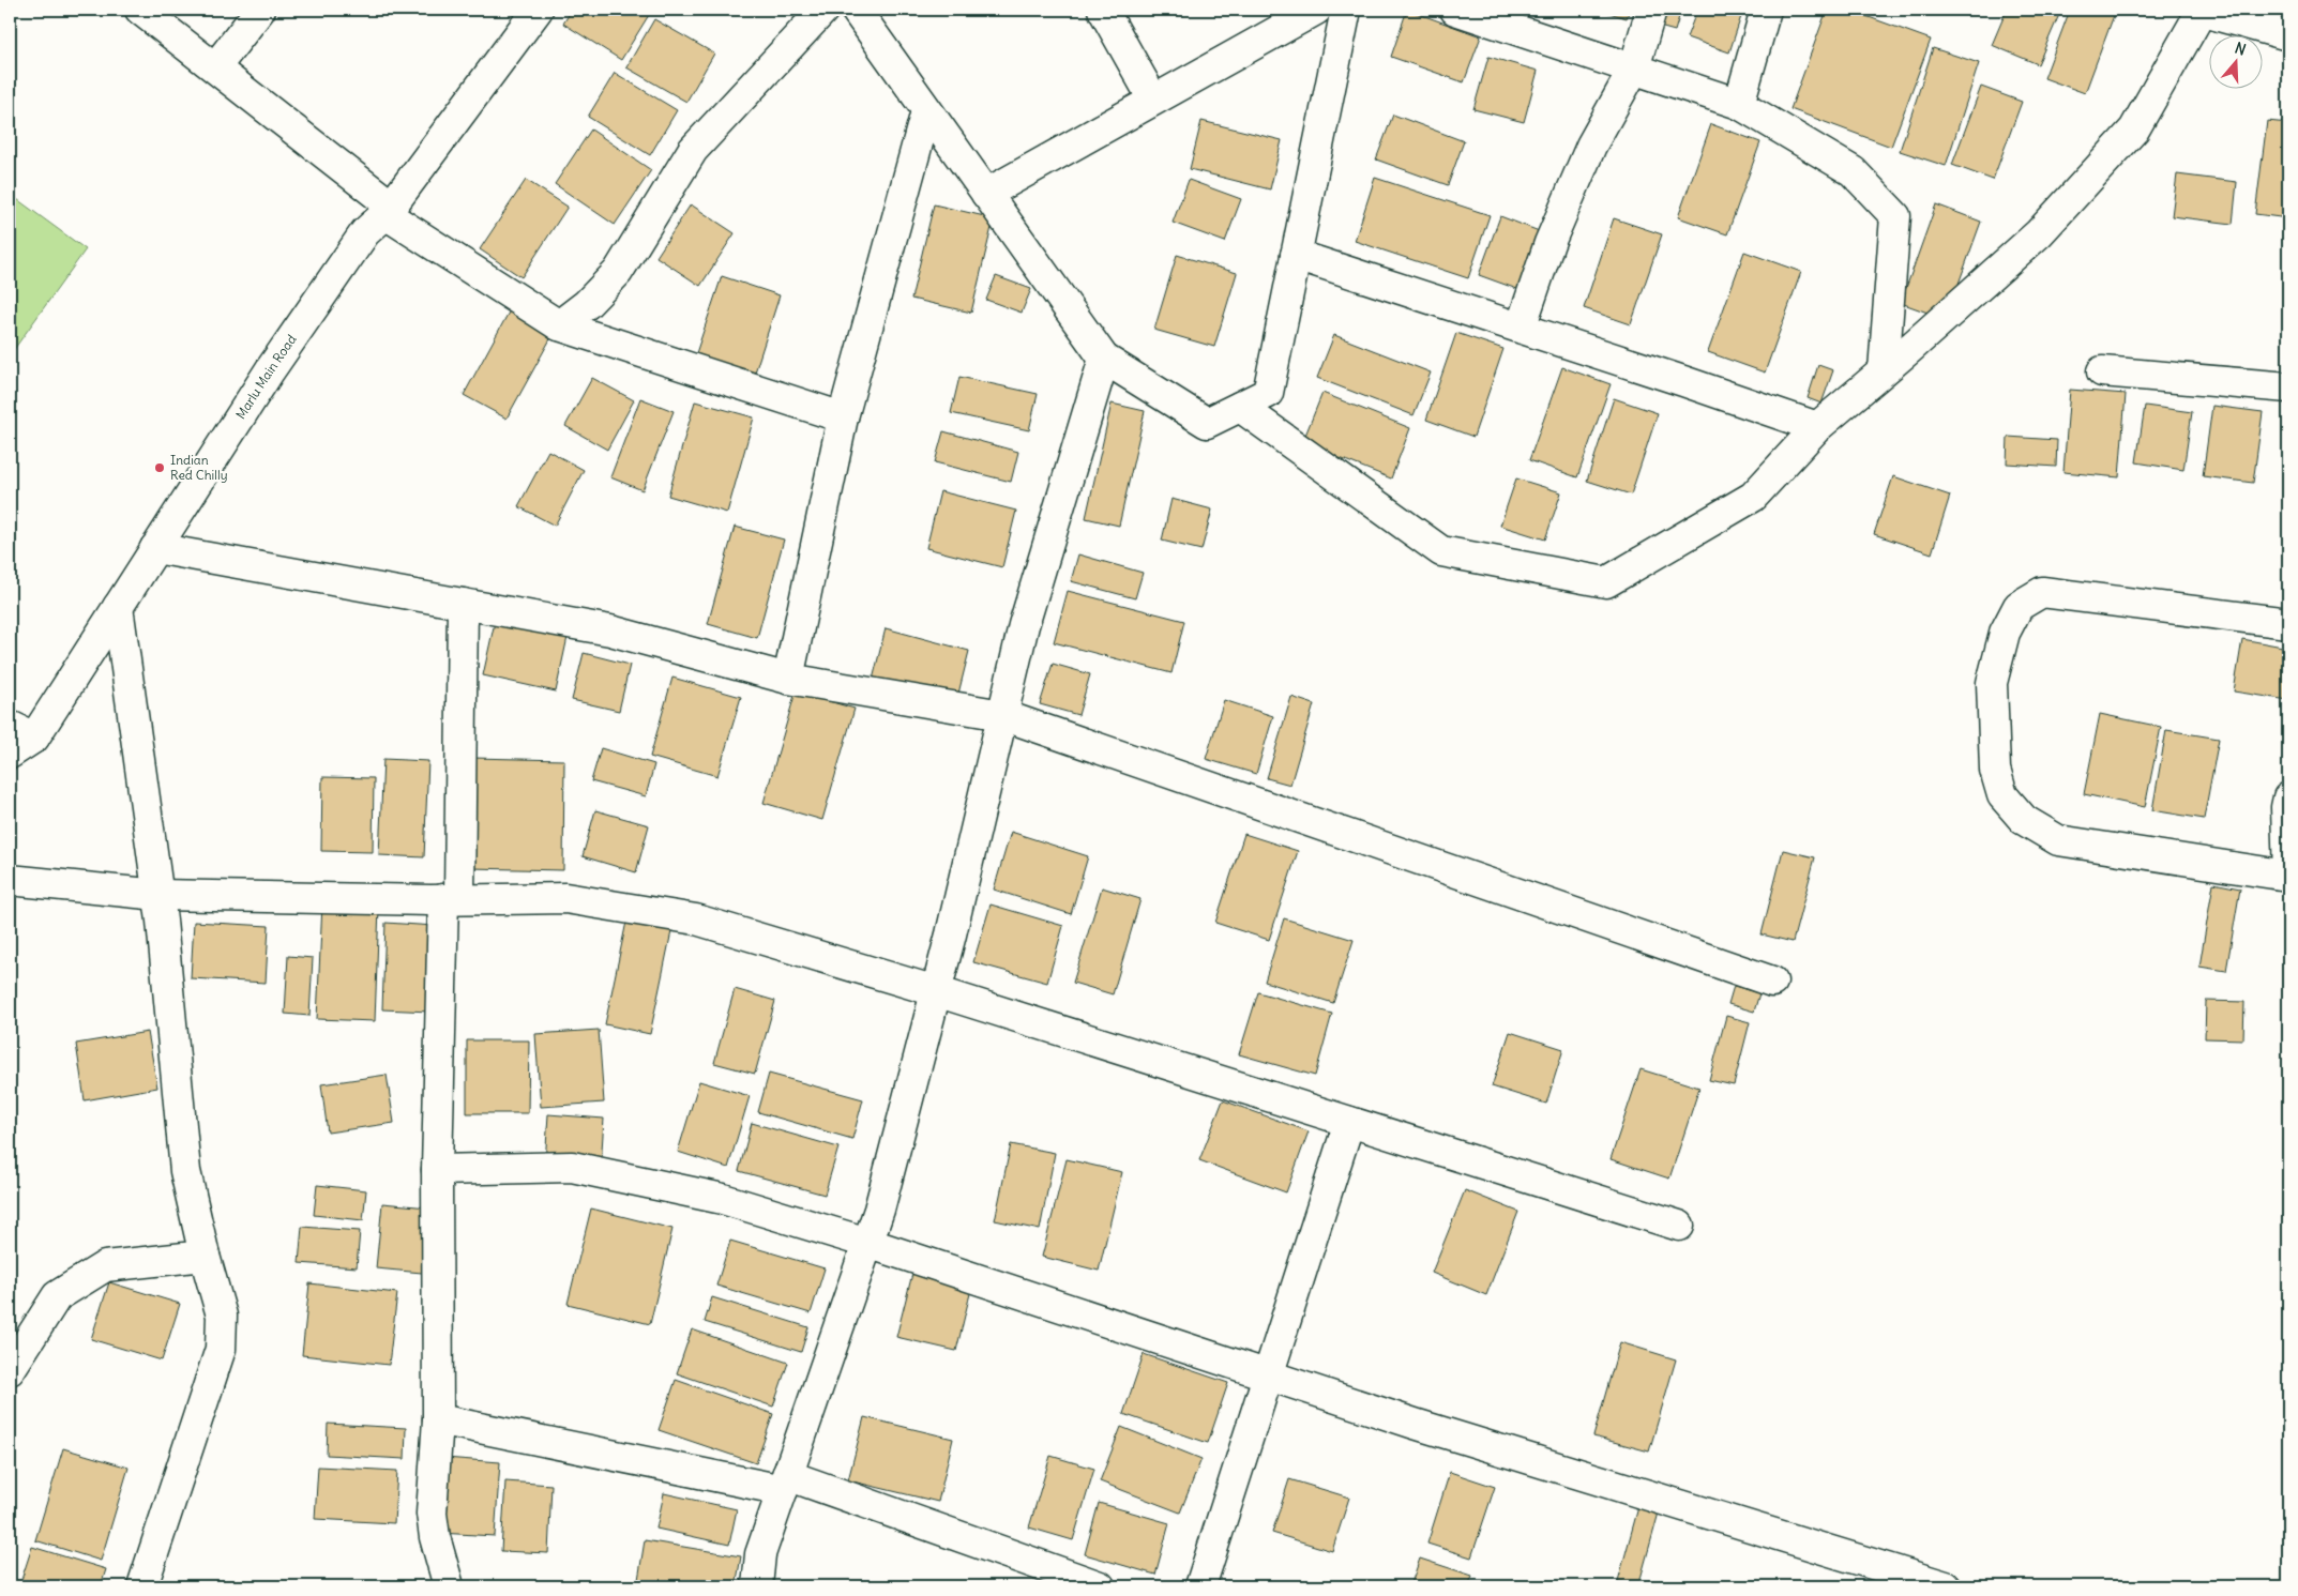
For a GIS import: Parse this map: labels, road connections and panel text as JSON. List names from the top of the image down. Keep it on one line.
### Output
{"streets":{"street":["Marlu Main Road"]},"places":["Indian Red Chilly"],"north":"top"}
